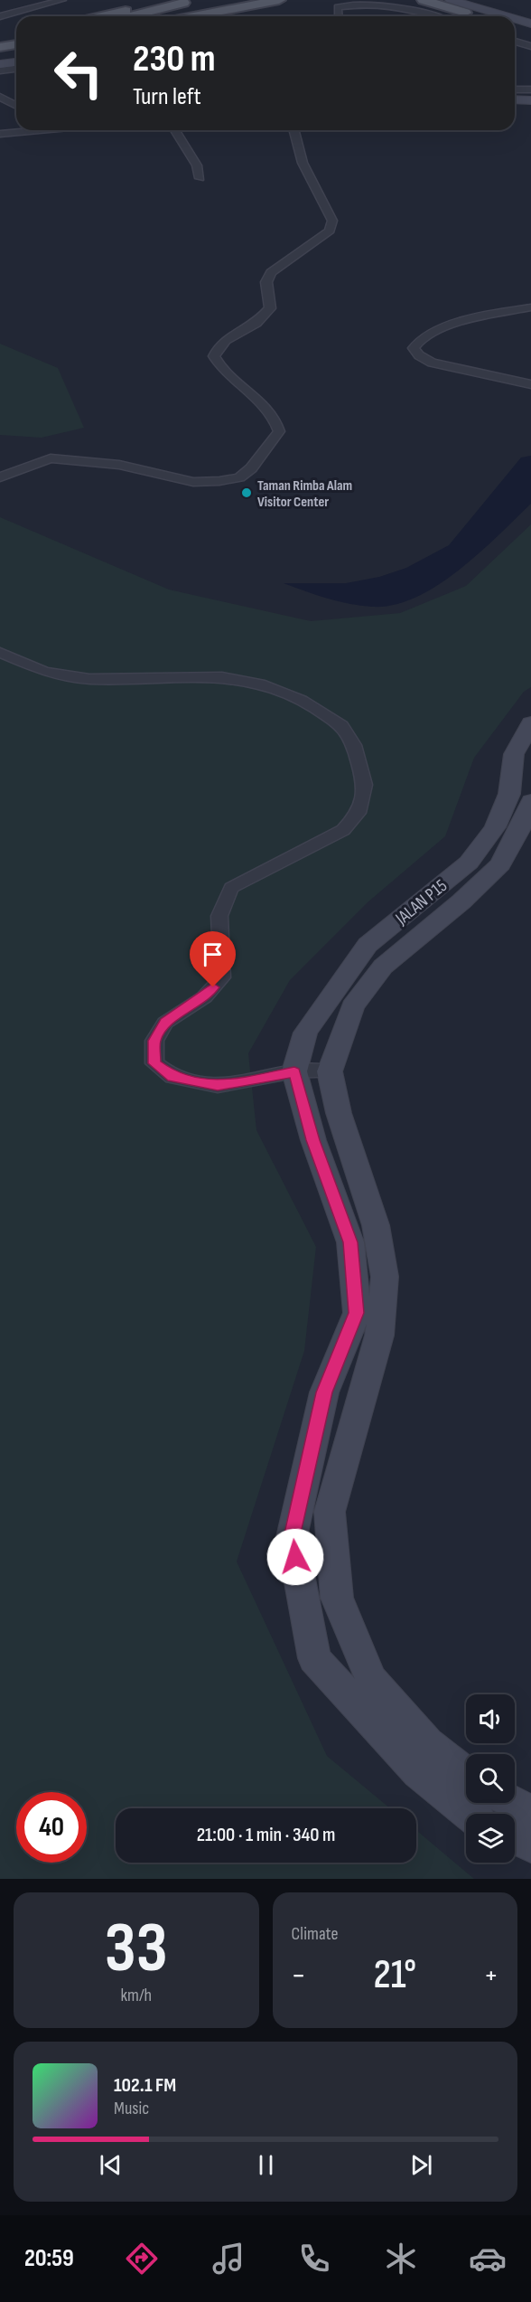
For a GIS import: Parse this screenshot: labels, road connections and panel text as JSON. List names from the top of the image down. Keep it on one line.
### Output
{"streets":{"street":["JALAN P15"]},"places":["Taman Rimba Alam Visitor Center"],"page":{"turn":["230 m","Turn left"],"limit":"40","trip":"21:00 · 1 min · 340 m","tile":[["33","km/h"],"Climate"],"heat":["−","21°","+"],"song":["102.1 FM","Music"],"tabs":"20:59"}}
